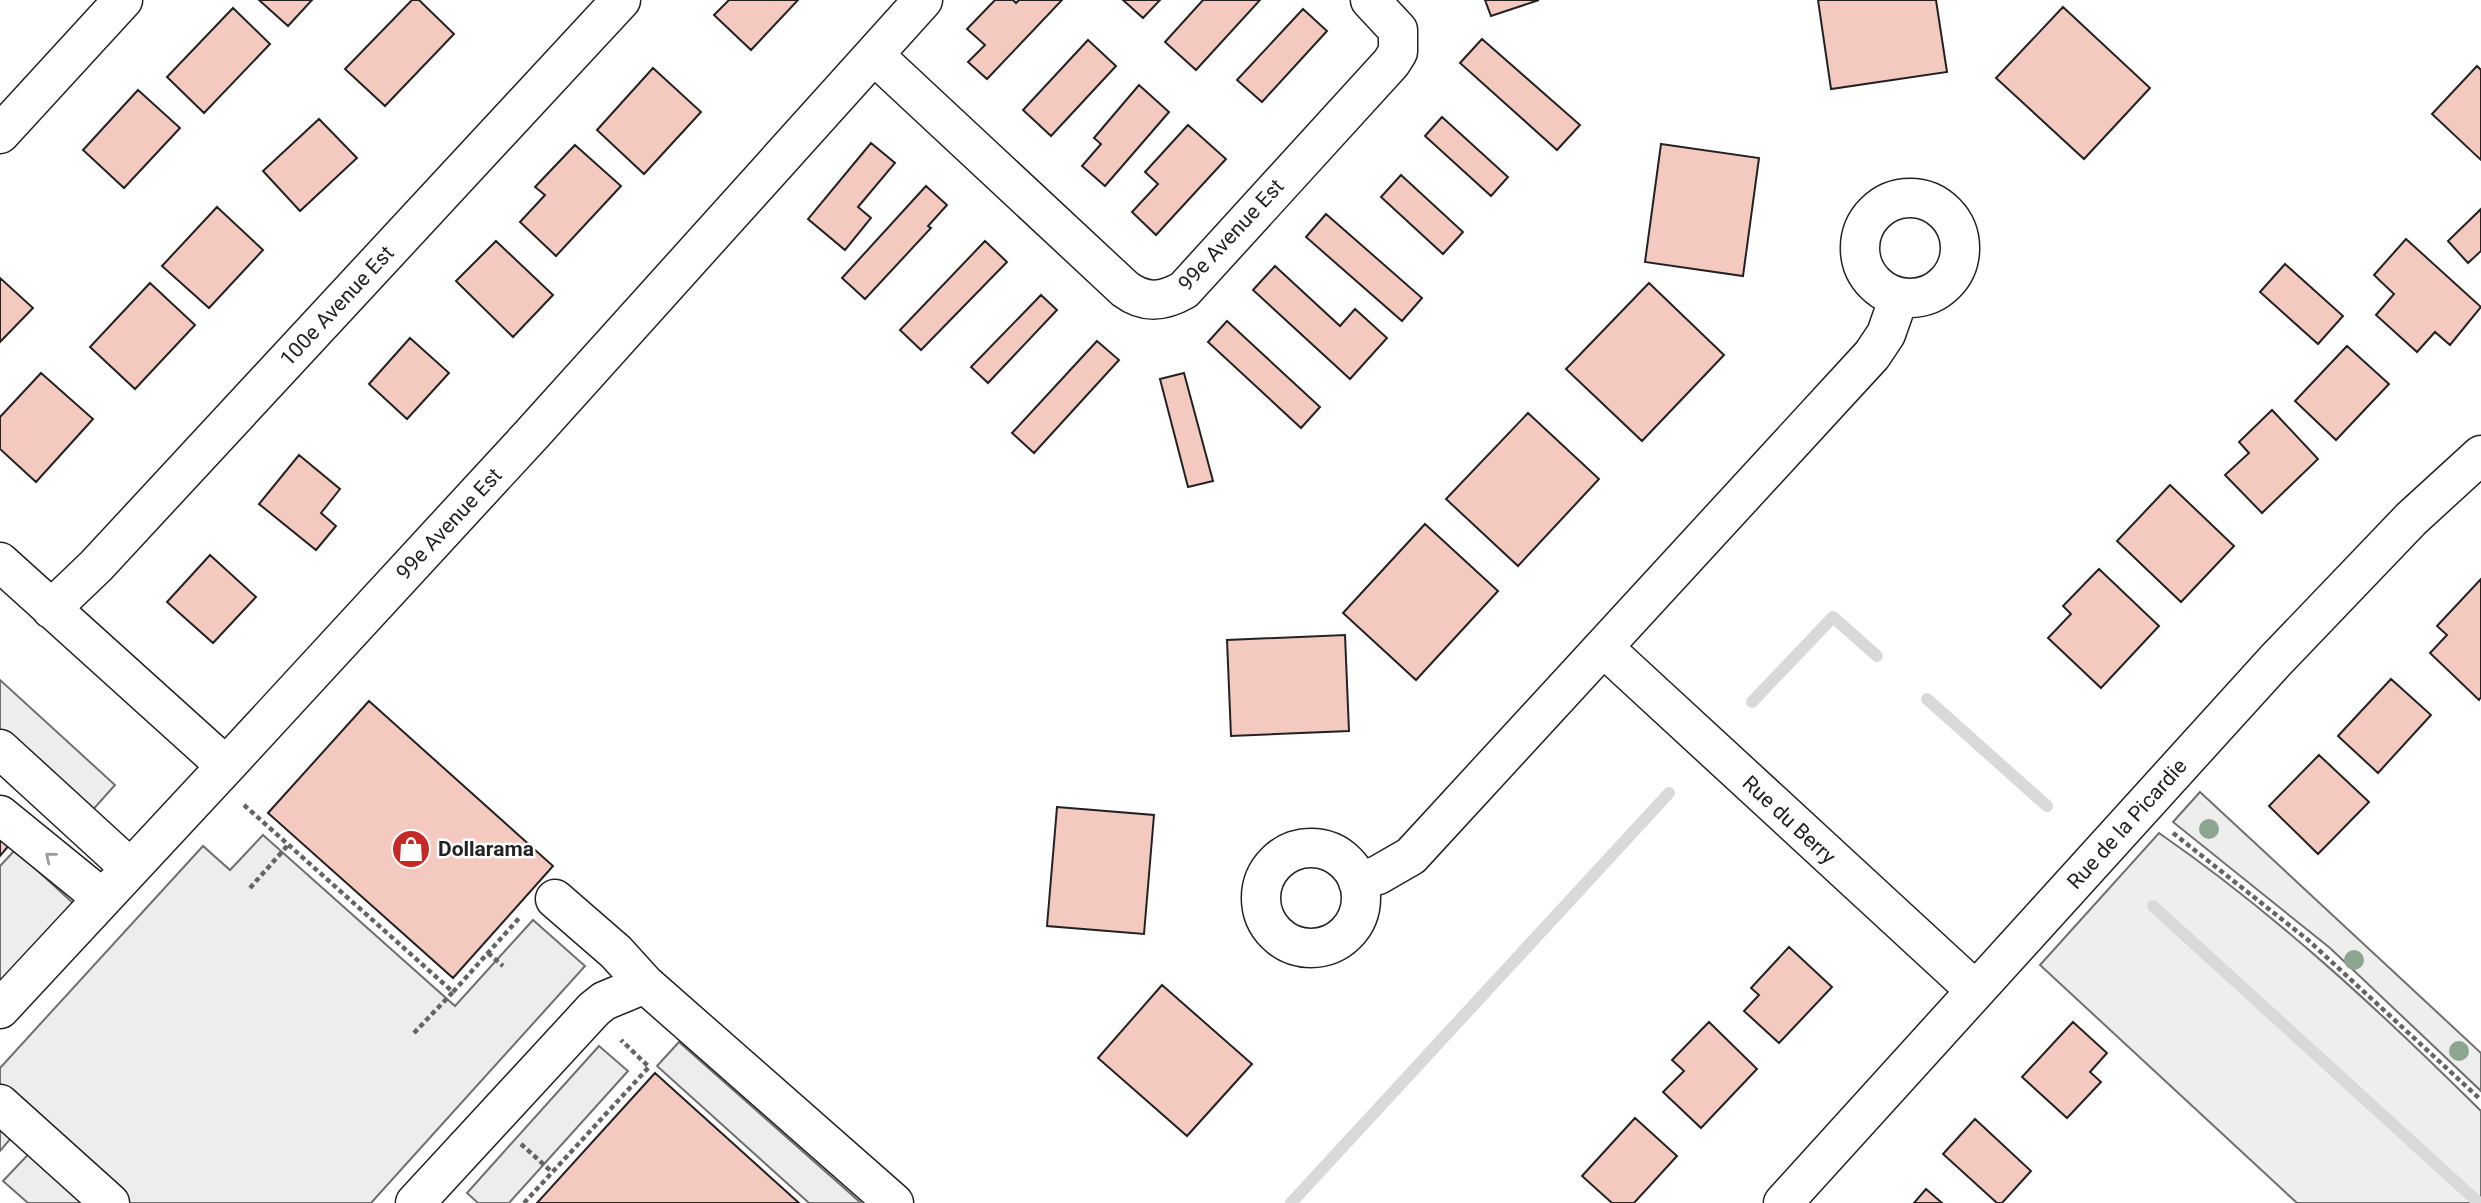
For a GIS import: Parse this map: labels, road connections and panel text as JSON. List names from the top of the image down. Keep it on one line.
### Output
{"streets":{"street":["99e Avenue Est","100e Avenue Est","Rue du Berry","Rue de la Picardie"]},"crossings":[["Rue du Berry","Rue de la Picardie"]],"places":{"shop":["Dollarama"]}}
